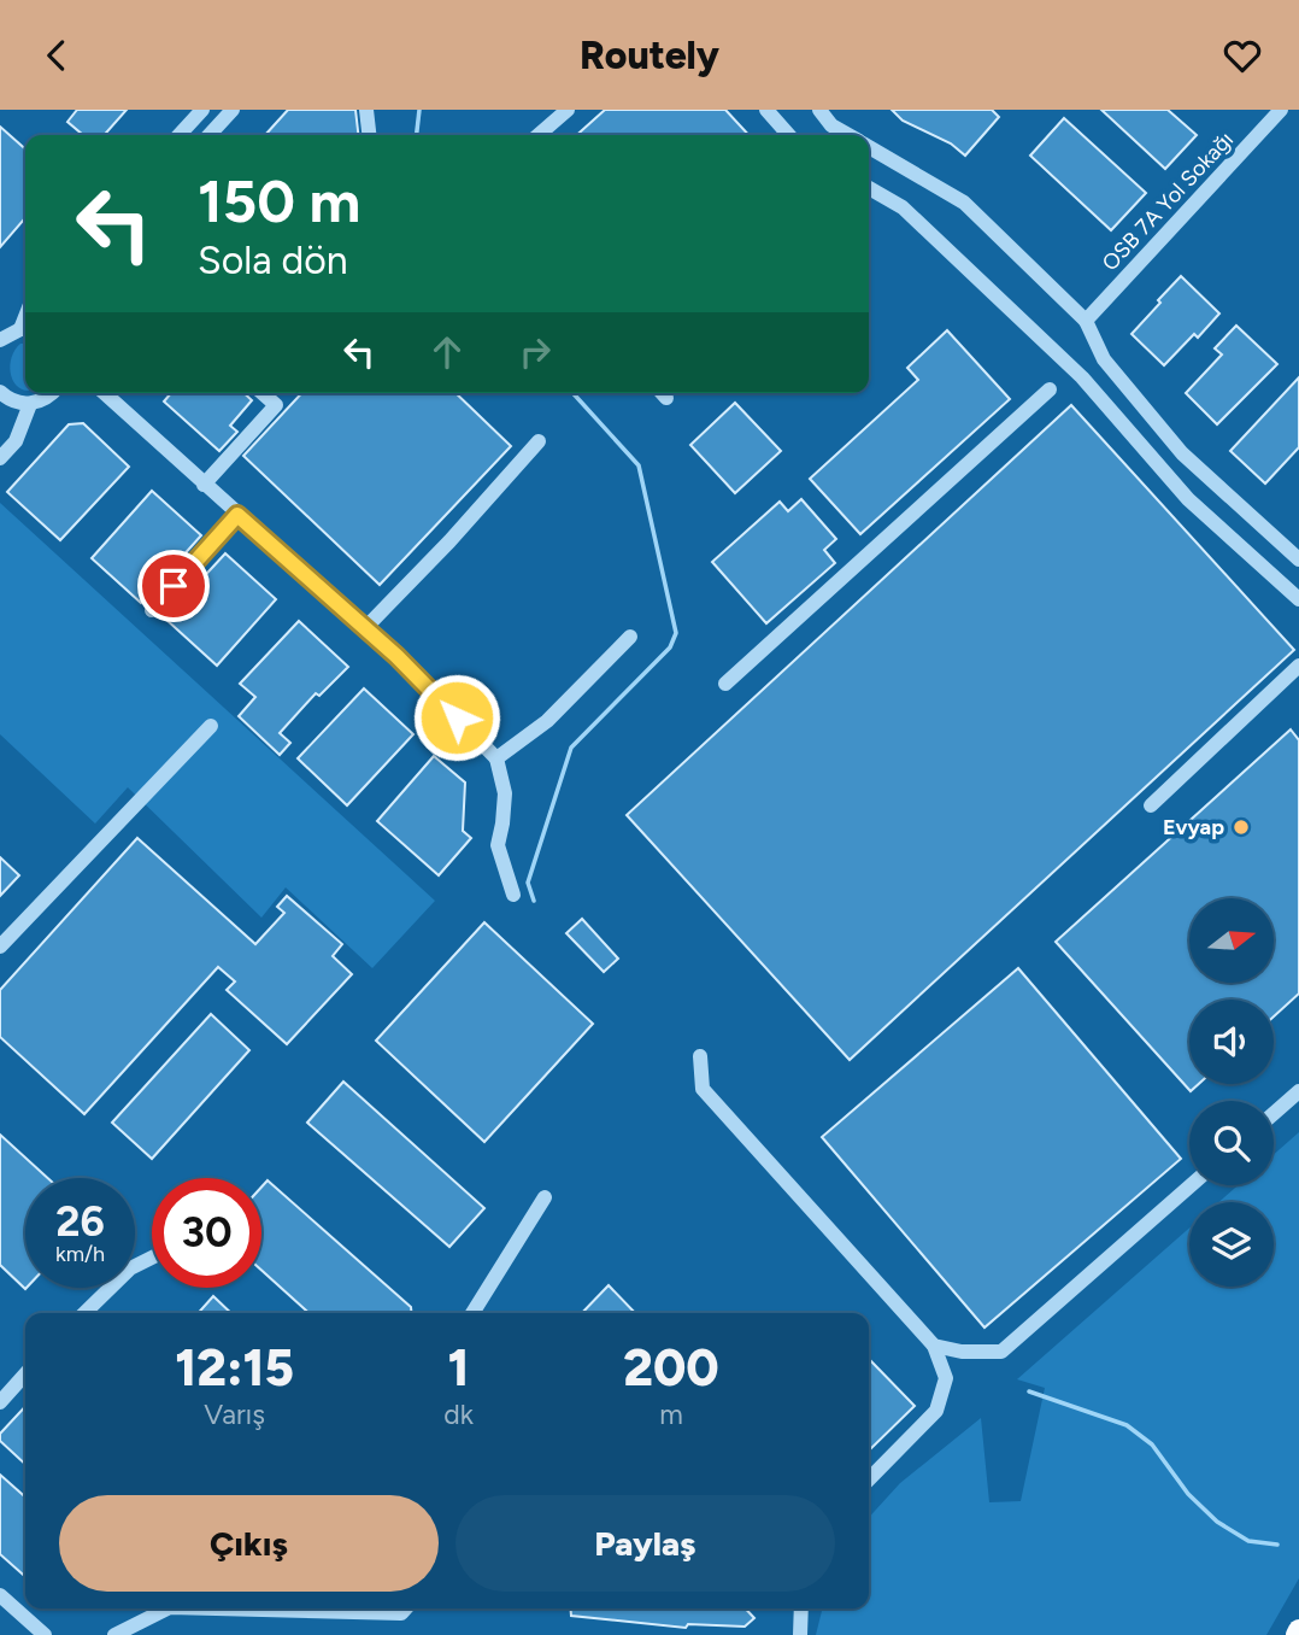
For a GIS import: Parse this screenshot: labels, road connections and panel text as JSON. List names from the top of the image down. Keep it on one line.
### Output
{"streets":{"street":["OSB 7A Yol Sokağı"]},"places":["Evyap"],"north":"right","page":{"header":"Routely","turn":["150 m","Sola dön"],"speed":"26 km/h","limit":"30","eta":["12:15","Varış","1","dk","200","m"],"buttons":["Çıkış","Paylaş"]}}
